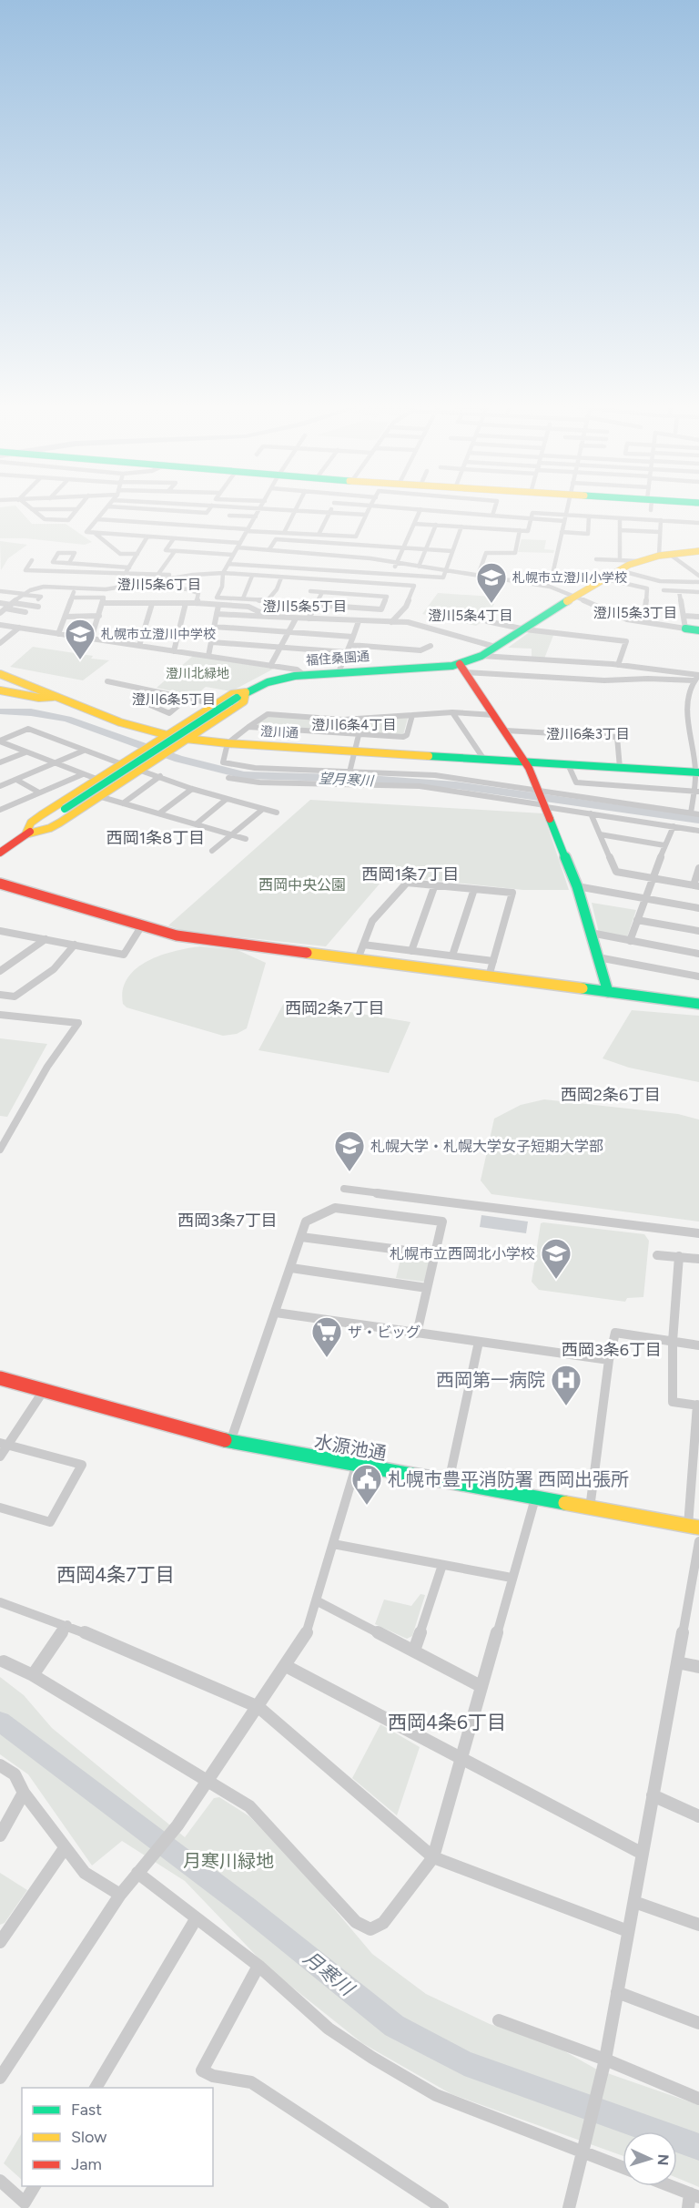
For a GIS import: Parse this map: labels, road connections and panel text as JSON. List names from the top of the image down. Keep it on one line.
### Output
{"streets":{"street":["福住桑園通","澄川通","水源池通"]},"districts":["澄川5条6丁目","澄川5条5丁目","澄川5条3丁目","澄川5条4丁目","澄川6条5丁目","澄川6条4丁目","澄川6条3丁目","西岡1条8丁目","西岡1条7丁目","西岡2条7丁目","西岡2条6丁目","西岡3条7丁目","西岡3条6丁目","西岡4条7丁目","西岡4条6丁目"],"water":["望月寒川","月寒川"],"parks":["澄川北緑地","西岡中央公園","月寒川緑地"],"places":{"school or university":["札幌市立澄川小学校","札幌市立澄川中学校","札幌大学・札幌大学女子短期大学部","札幌市立西岡北小学校"],"supermarket":["ザ・ビッグ"],"hospital":["西岡第一病院"],"public building":["札幌市豊平消防署 西岡出張所"]},"legend":["Fast","Slow","Jam"],"north":"right"}
